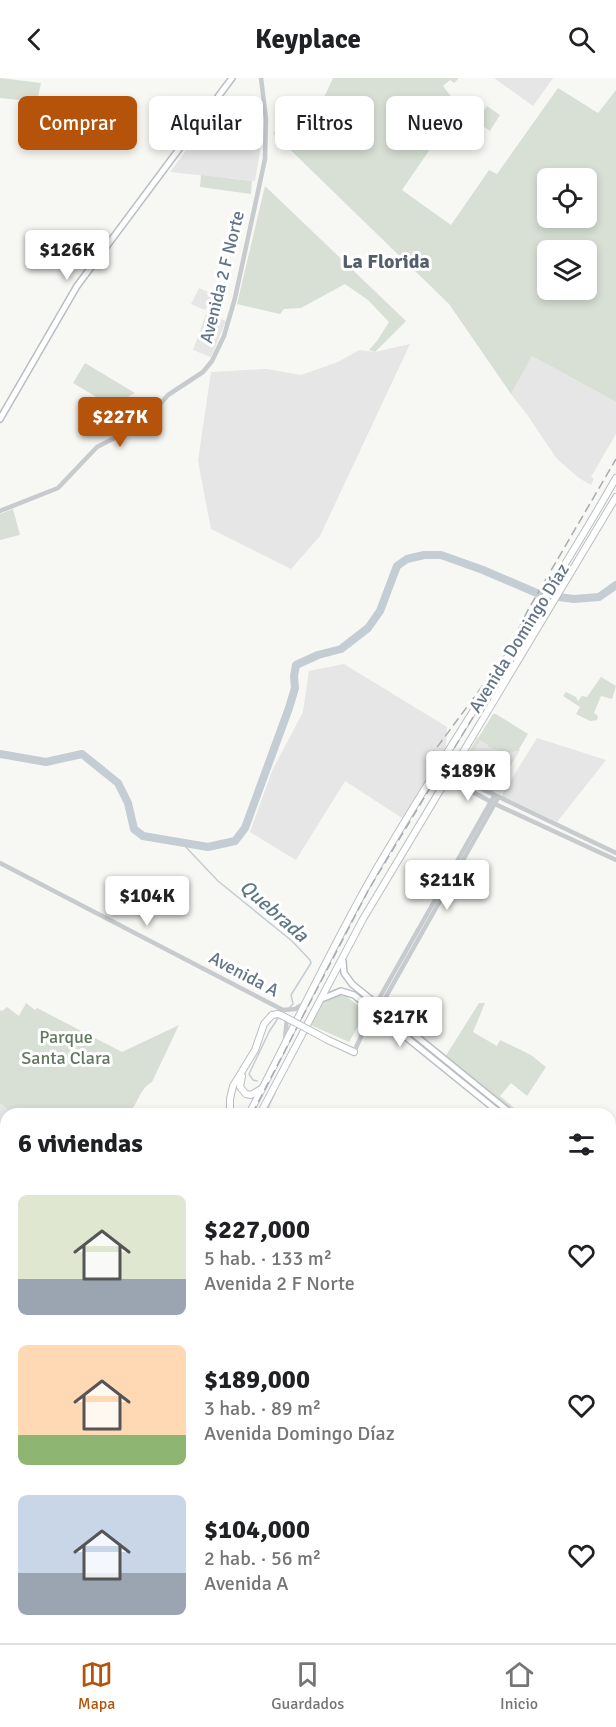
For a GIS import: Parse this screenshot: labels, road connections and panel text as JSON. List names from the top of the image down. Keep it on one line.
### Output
{"streets":{"main road":["Avenida Domingo Díaz"],"street":["Avenida 2 F Norte","Avenida A"]},"crossings":[["Avenida Domingo Díaz","Avenida A"]],"districts":["La Florida"],"water":["Quebrada"],"parks":["Parque Santa Clara"],"page":{"header":"Keyplace","chip":["Comprar","Alquilar","Filtros","Nuevo"],"price":["$126K","$227K","$189K","$211K","$104K","$217K"],"heading":"6 viviendas","list":[{"name":"$227,000","note":"5 hab. · 133 m² · Avenida 2 F Norte"},{"name":"$189,000","note":"3 hab. · 89 m² · Avenida Domingo Díaz"},{"name":"$104,000","note":"2 hab. · 56 m² · Avenida A"}],"tabs":["Mapa","Guardados","Inicio"]}}
